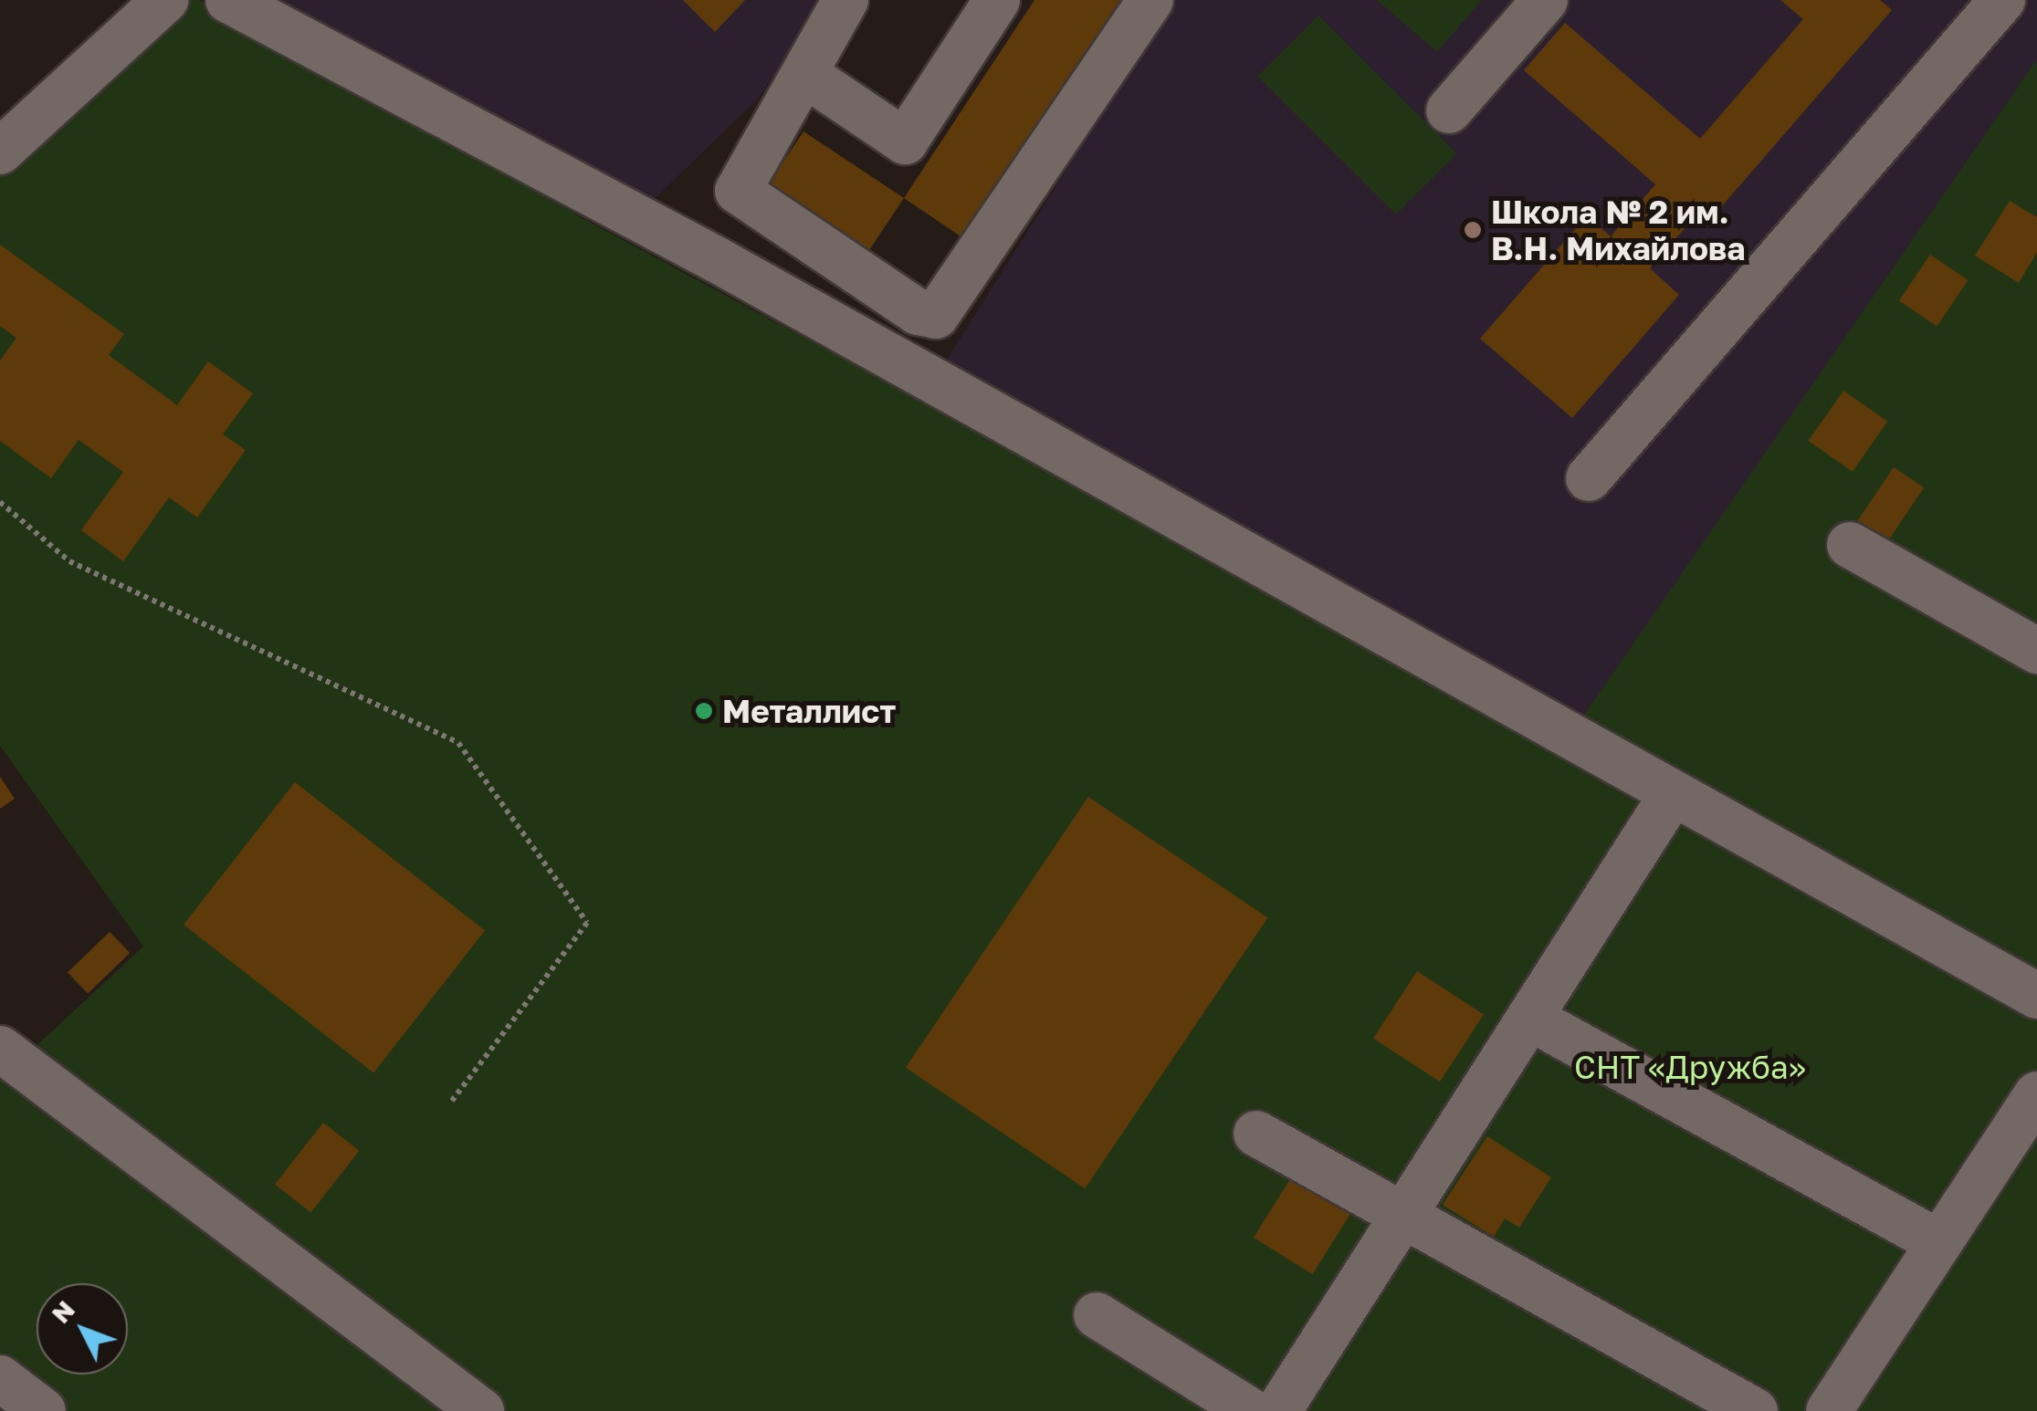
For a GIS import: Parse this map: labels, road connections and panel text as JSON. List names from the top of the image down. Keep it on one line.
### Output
{"parks":["СНТ «Дружба»"],"places":["Школа № 2 им. В.Н. Михайлова","Металлист"],"north":"top left"}
